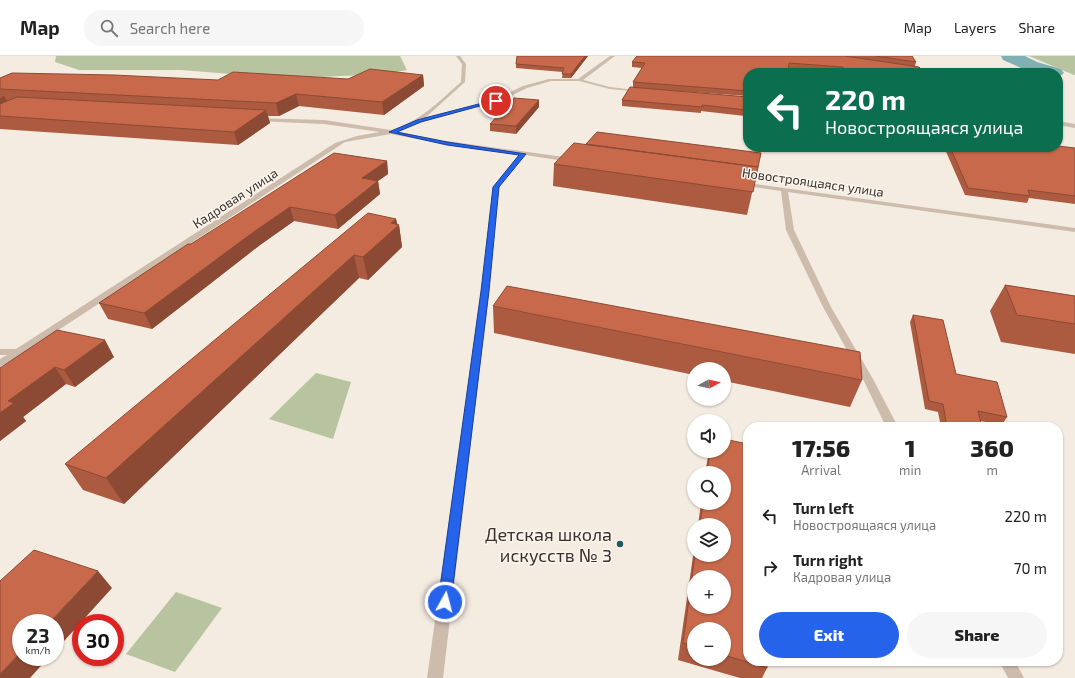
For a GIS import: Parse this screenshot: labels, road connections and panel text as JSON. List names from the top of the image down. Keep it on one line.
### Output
{"streets":{"street":["Новостроящаяся улица","Кадровая улица"]},"places":["Детская школа искусств № 3"],"north":"right","page":{"header":"Map","search":"Search here","nav":["Map","Layers","Share"],"turn":["220 m","Новостроящаяся улица"],"map_buttons":["+","−"],"eta":["17:56","Arrival","1","min","360","m"],"list":[{"name":"Turn left","note":"Новостроящаяся улица","value":"220 m"},{"name":"Turn right","note":"Кадровая улица","value":"70 m"}],"buttons":["Exit","Share"],"speed":"23 km/h","limit":"30"}}
